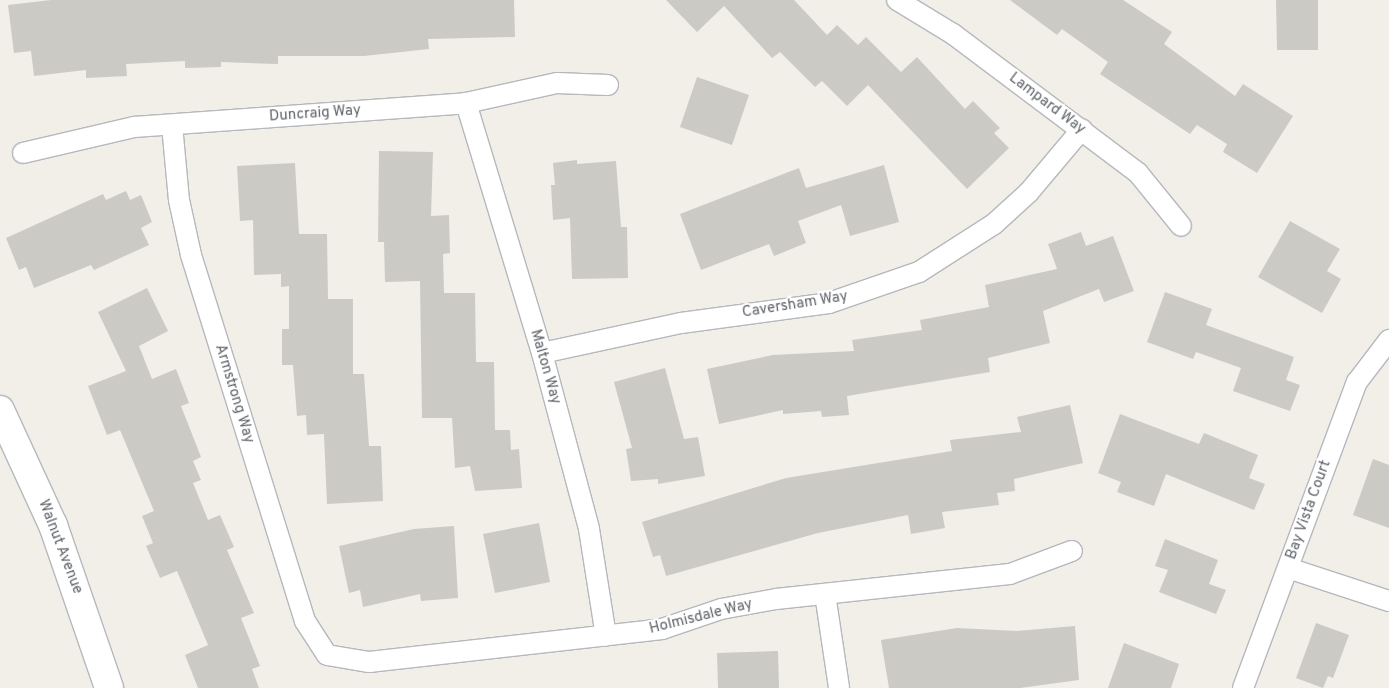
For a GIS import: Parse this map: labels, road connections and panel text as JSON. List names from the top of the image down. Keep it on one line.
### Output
{"streets":{"street":["Lampard Way","Duncraig Way","Caversham Way","Malton Way","Armstrong Way","Bay Vista Court","Walnut Avenue","Holmisdale Way"]},"crossings":[["Lampard Way","Caversham Way"],["Duncraig Way","Malton Way"],["Duncraig Way","Armstrong Way"],["Caversham Way","Malton Way"],["Malton Way","Holmisdale Way"],["Armstrong Way","Holmisdale Way"]]}
